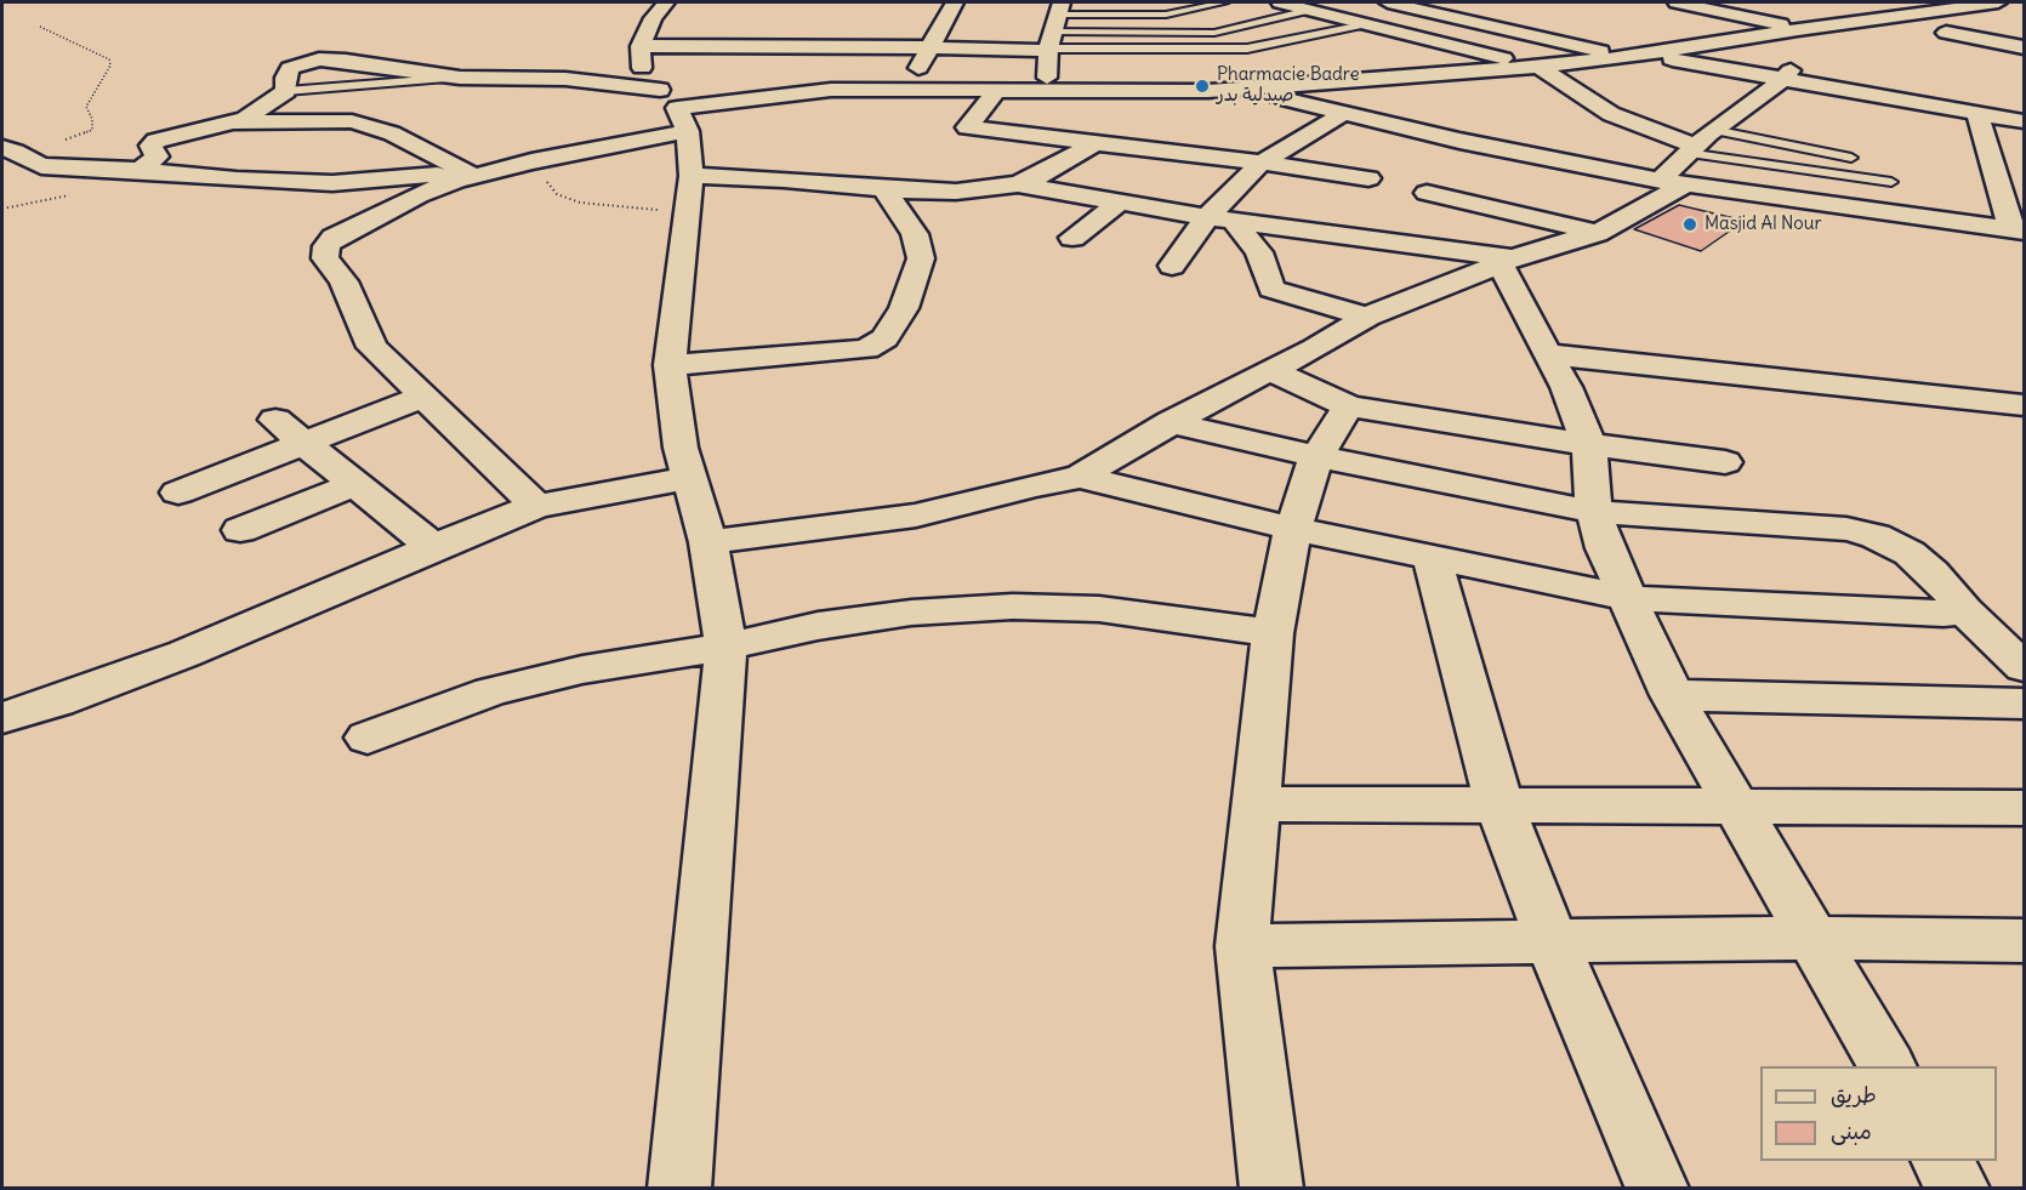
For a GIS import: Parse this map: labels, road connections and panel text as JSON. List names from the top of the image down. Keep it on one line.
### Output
{"places":["Pharmacie Badre صيدلية بدر","Masjid Al Nour"],"legend":["طريق","مبنى"]}
